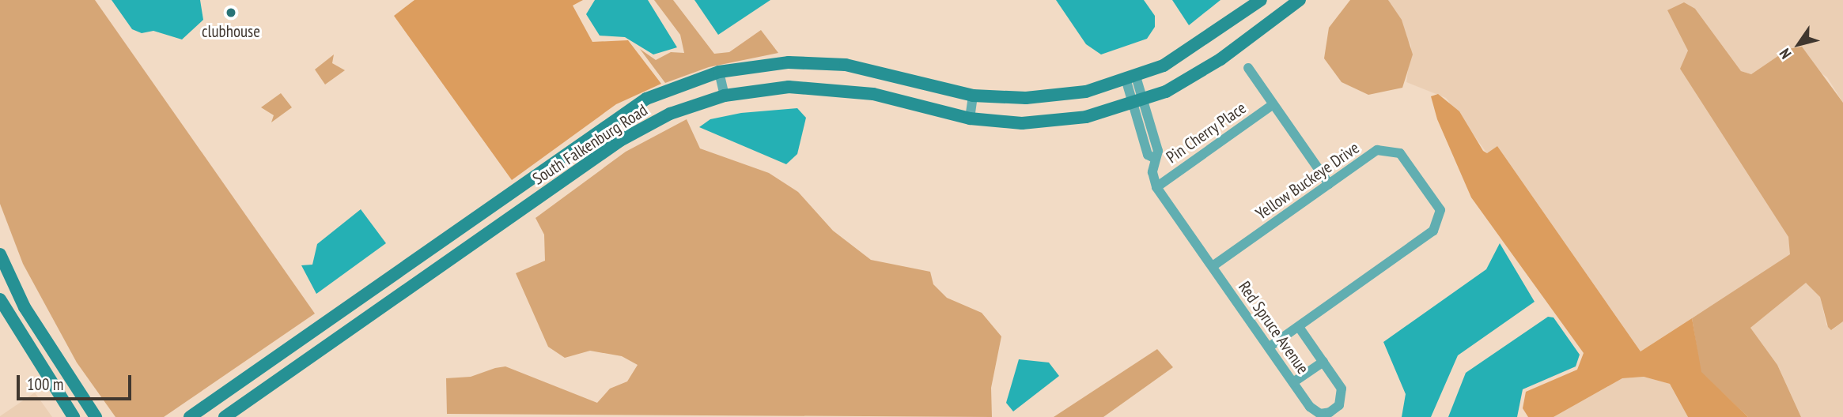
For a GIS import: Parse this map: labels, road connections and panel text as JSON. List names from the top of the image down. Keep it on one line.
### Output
{"streets":{"street":["Pin Cherry Place","South Falkenburg Road","Yellow Buckeye Drive","Red Spruce Avenue"]},"crossings":[["Pin Cherry Place","Red Spruce Avenue"],["Yellow Buckeye Drive","Red Spruce Avenue"]],"places":["clubhouse"],"scale_bar":"100 m","north":"bottom left"}
